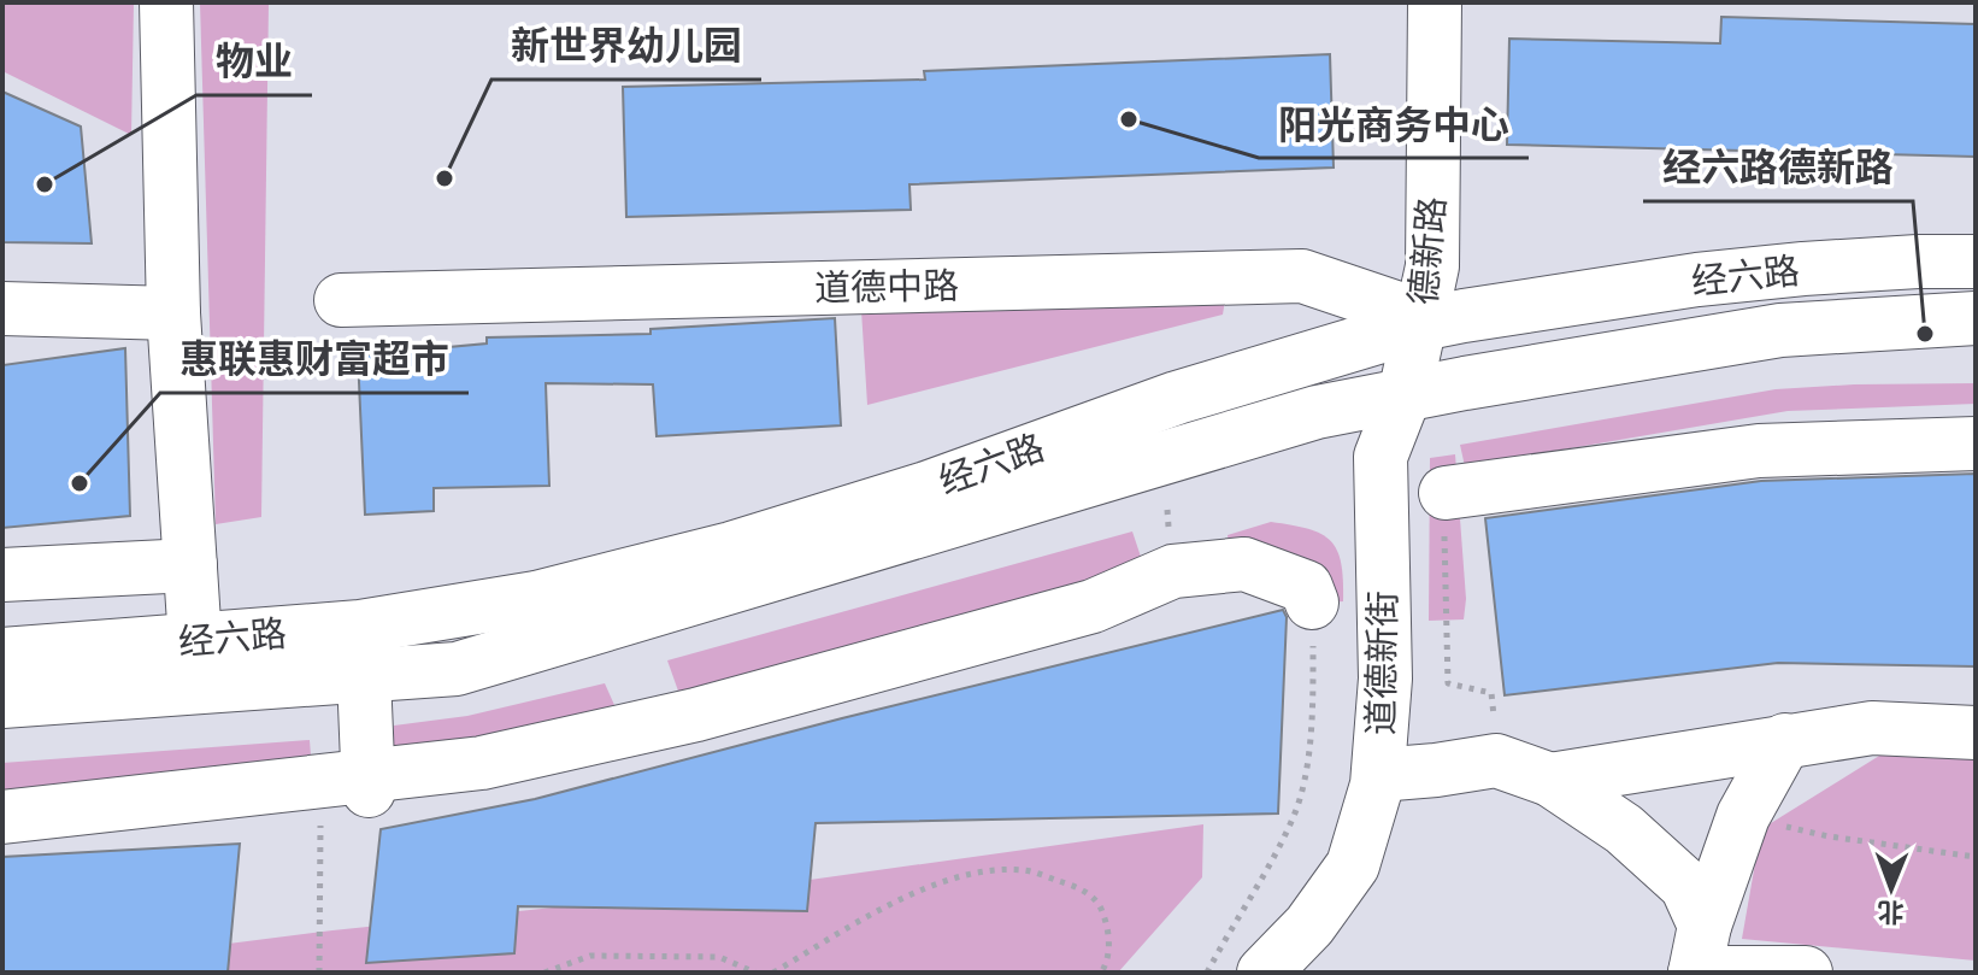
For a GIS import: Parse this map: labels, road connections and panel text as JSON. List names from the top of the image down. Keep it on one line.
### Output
{"streets":{"street":["德新路","经六路","道德中路","道德新街"]},"crossings":[["德新路","经六路"],["德新路","道德中路"],["德新路","道德新街"],["经六路","道德中路"],["经六路","道德新街"],["道德中路","道德新街"]],"places":["阳光商务中心","新世界幼儿园","物业","经六路德新路","惠联惠财富超市"],"north":"bottom"}
